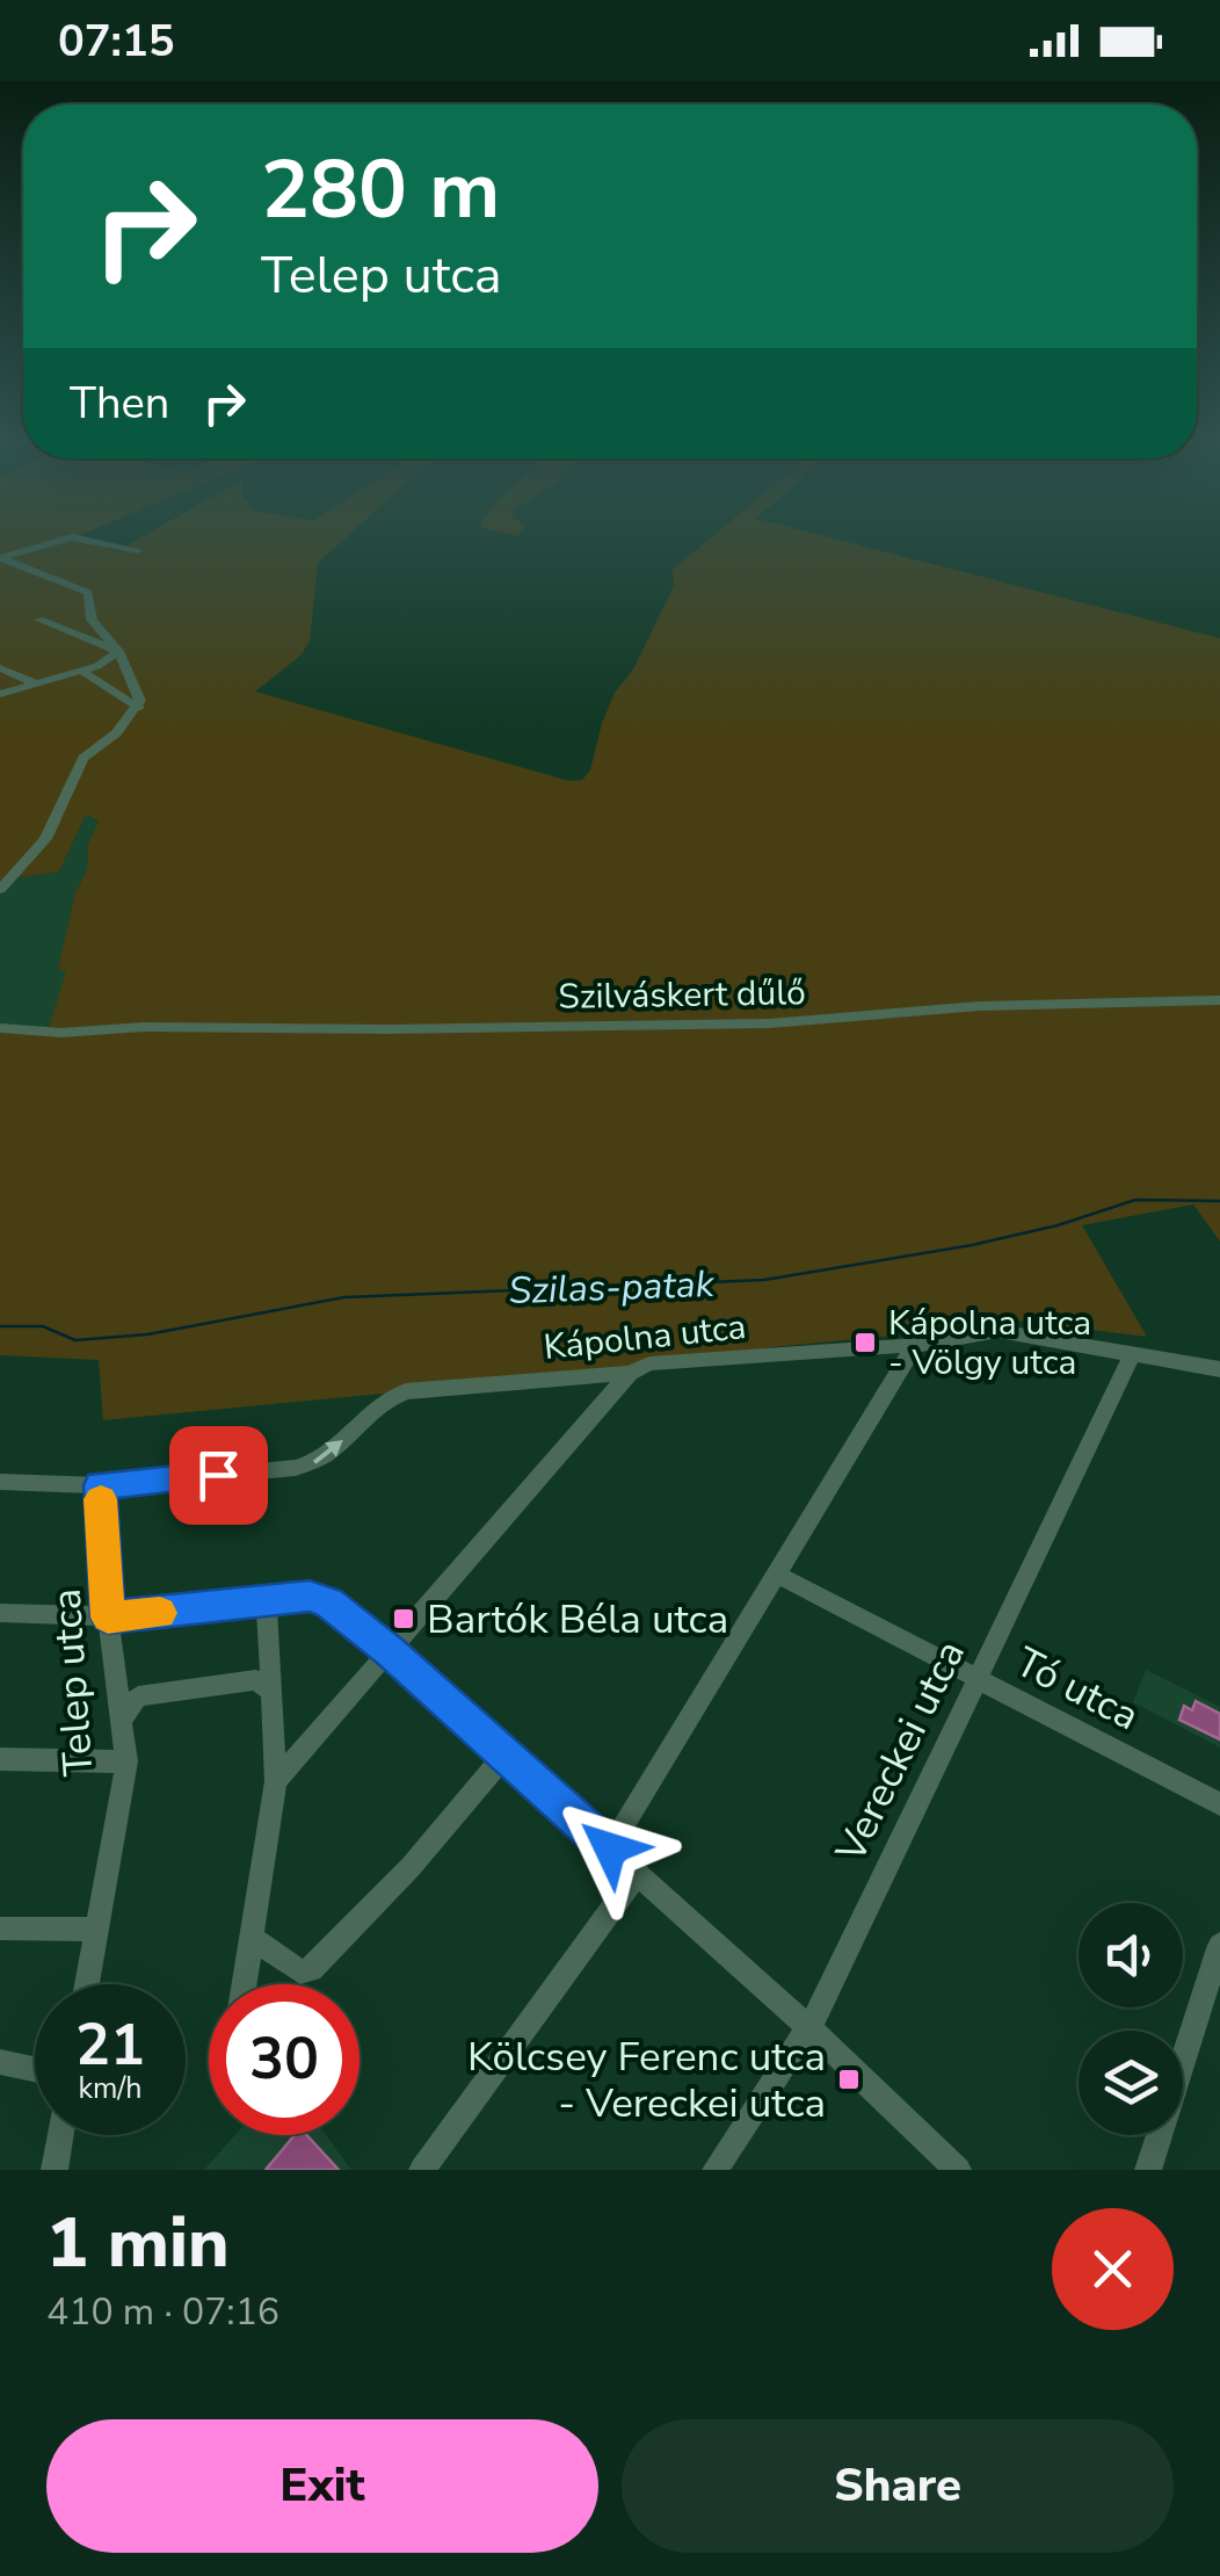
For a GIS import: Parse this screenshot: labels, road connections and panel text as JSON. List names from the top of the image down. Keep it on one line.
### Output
{"streets":{"street":["Szilváskert dűlő","Kápolna utca","Telep utca","Tó utca","Vereckei utca"]},"crossings":[["Kápolna utca","Telep utca"],["Kápolna utca","Vereckei utca"],["Tó utca","Vereckei utca"]],"one_way":["Kápolna utca"],"water":["Szilas-patak"],"places":{"transit":["Kápolna utca - Völgy utca","Bartók Béla utca","Kölcsey Ferenc utca - Vereckei utca"]},"page":{"status":"07:15","turn":["280 m","Telep utca"],"then":"Then","speed":"21 km/h","limit":"30","heading":["1 min","410 m · 07:16"],"buttons":["Exit","Share"]}}
